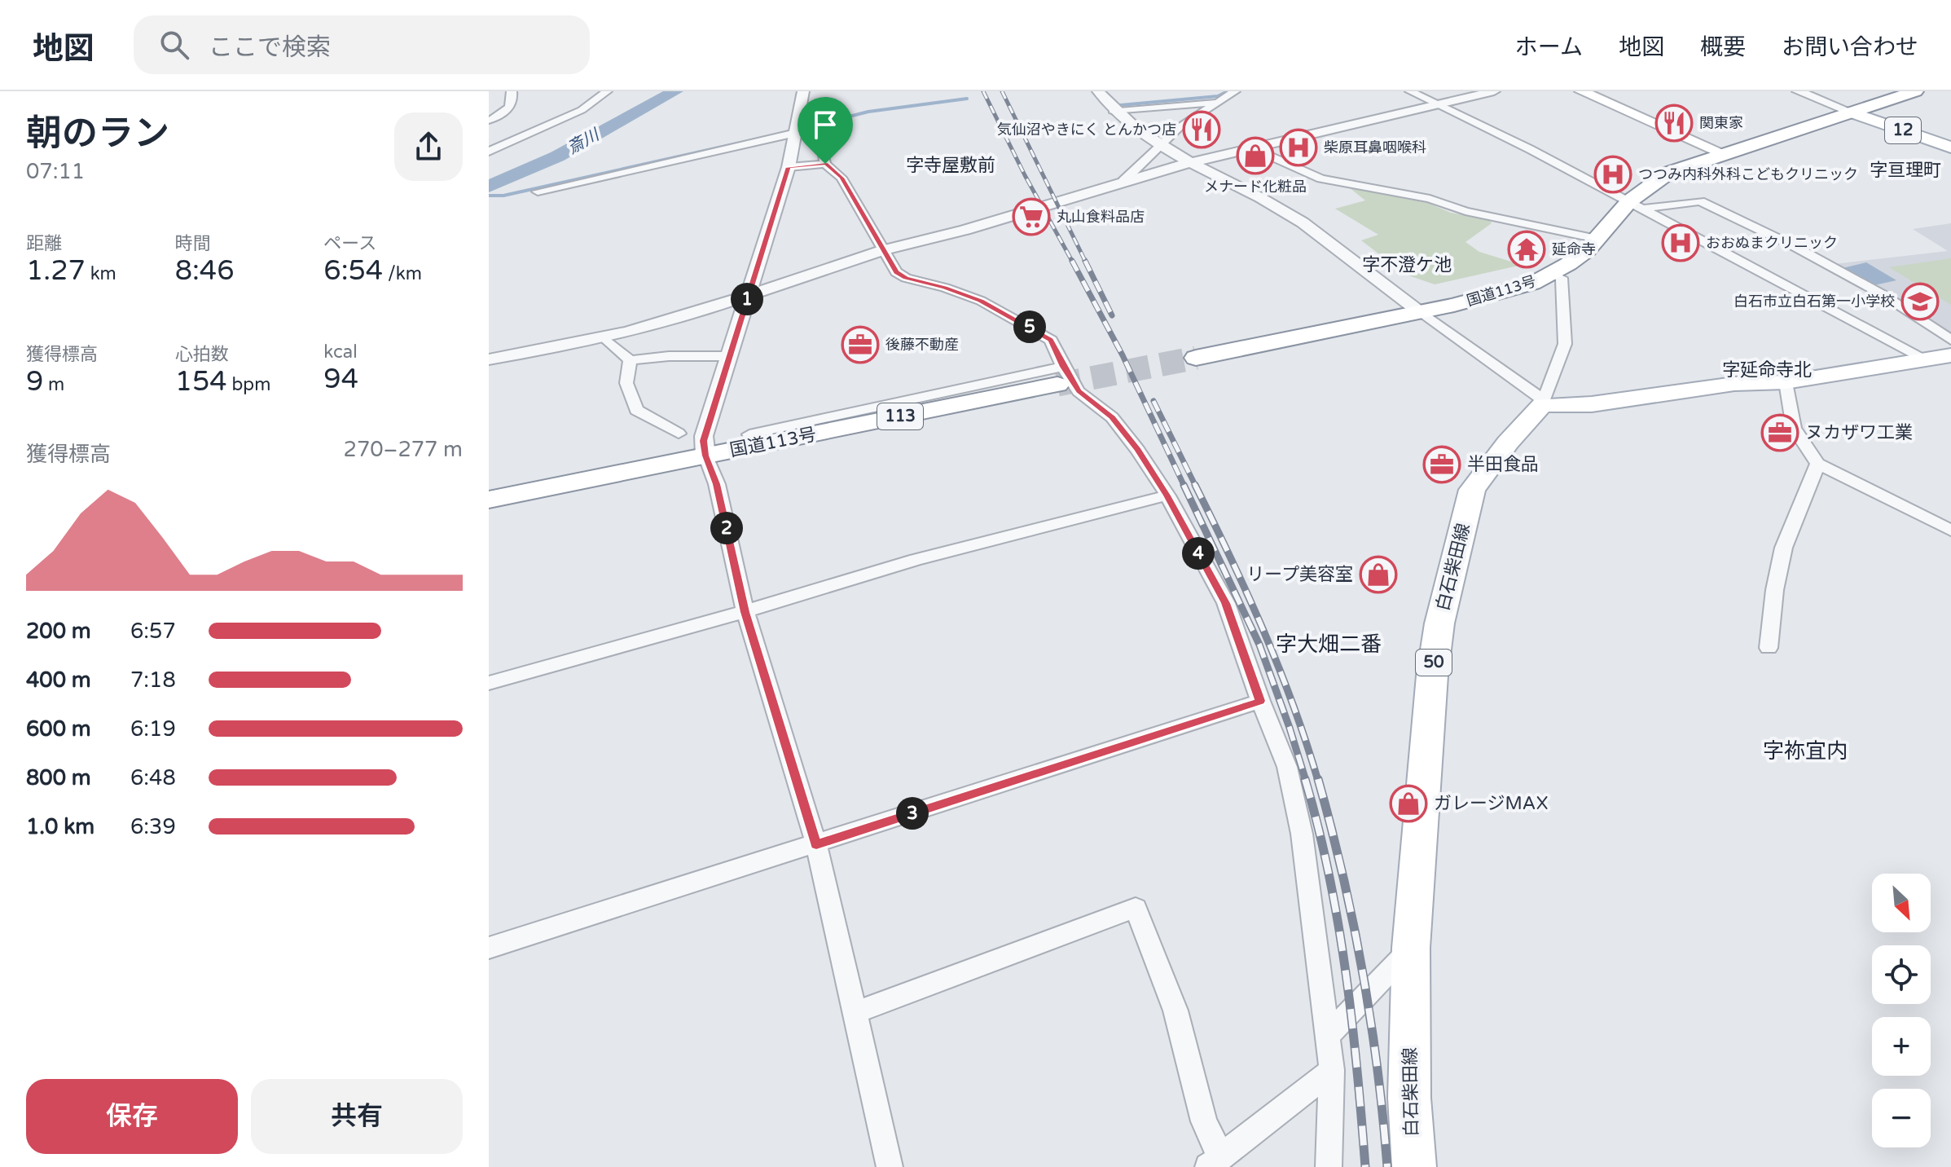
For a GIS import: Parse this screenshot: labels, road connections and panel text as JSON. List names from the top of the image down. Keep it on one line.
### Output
{"streets":{"highway":["国道113号","113"],"main road":["12","白石柴田線","50"]},"crossings":[["12","国道113号"]],"districts":["字寺屋敷前","字亘理町","字不澄ケ池","字延命寺北","字大畑二番","字祢宜内"],"water":["斎川"],"places":{"restaurant":["関東家","気仙沼やきにく とんかつ店"],"hospital":["柴原耳鼻咽喉科","つつみ内科外科こどもクリニック","おおぬまクリニック"],"shop":["メナード化粧品","リープ美容室","ガレージMAX"],"supermarket":["丸山食料品店"],"temple":["延命寺"],"school or university":["白石市立白石第一小学校"],"office":["後藤不動産","ヌカザワ工業","半田食品"]},"north":"bottom right","page":{"header":"地図","search":"ここで検索","nav":["ホーム","地図","概要","お問い合わせ"],"heading":["朝のラン","07:11"],"stats":[["距離","1.27 km"],["時間","8:46"],["ペース","6:54 /km"],["獲得標高","9 m"],["心拍数","154 bpm"],["kcal","94"]],"pins":["1","5","2","4","3"],"chart":["獲得標高","270–277 m"],"list":[{"name":"200 m","note":"6:57"},{"name":"400 m","note":"7:18"},{"name":"600 m","note":"6:19"},{"name":"800 m","note":"6:48"},{"name":"1.0 km","note":"6:39"}],"map_buttons":["+","−"],"buttons":["保存","共有"]}}
